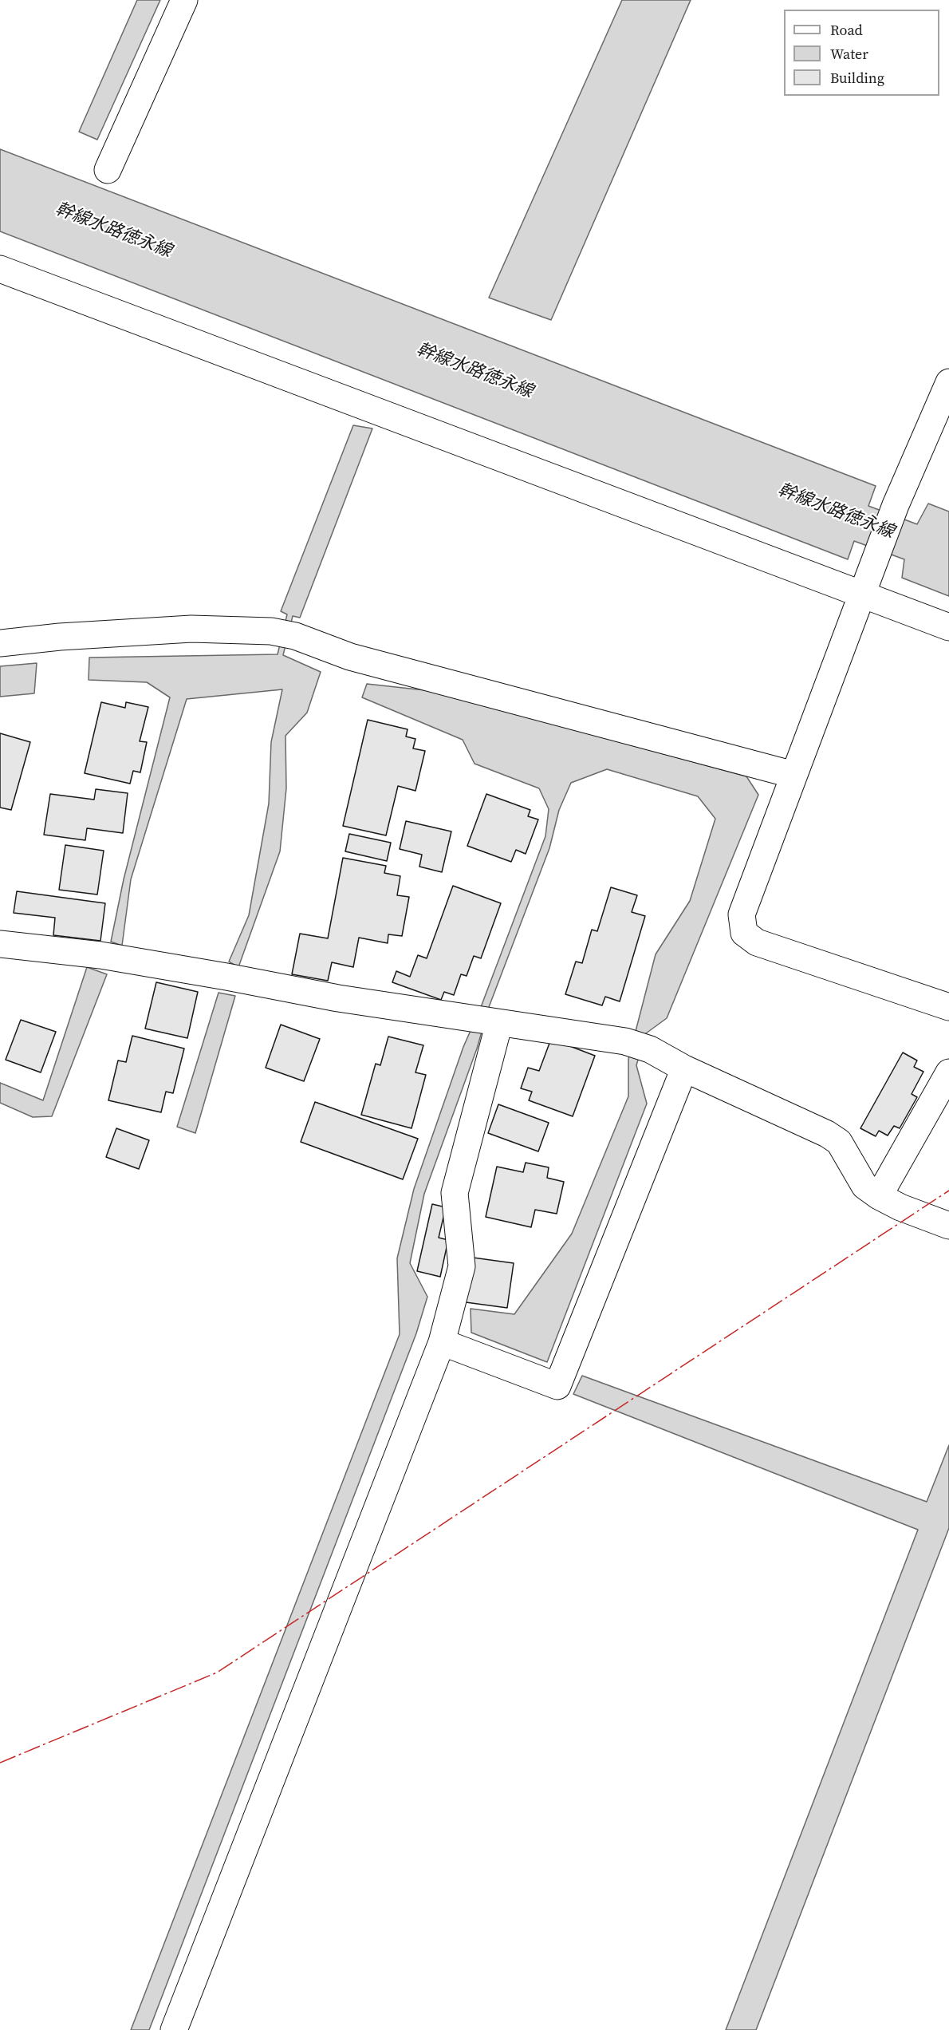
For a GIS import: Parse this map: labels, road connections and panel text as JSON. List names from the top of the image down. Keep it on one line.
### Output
{"water":["幹線水路徳永線"],"legend":["Road","Water","Building"]}
